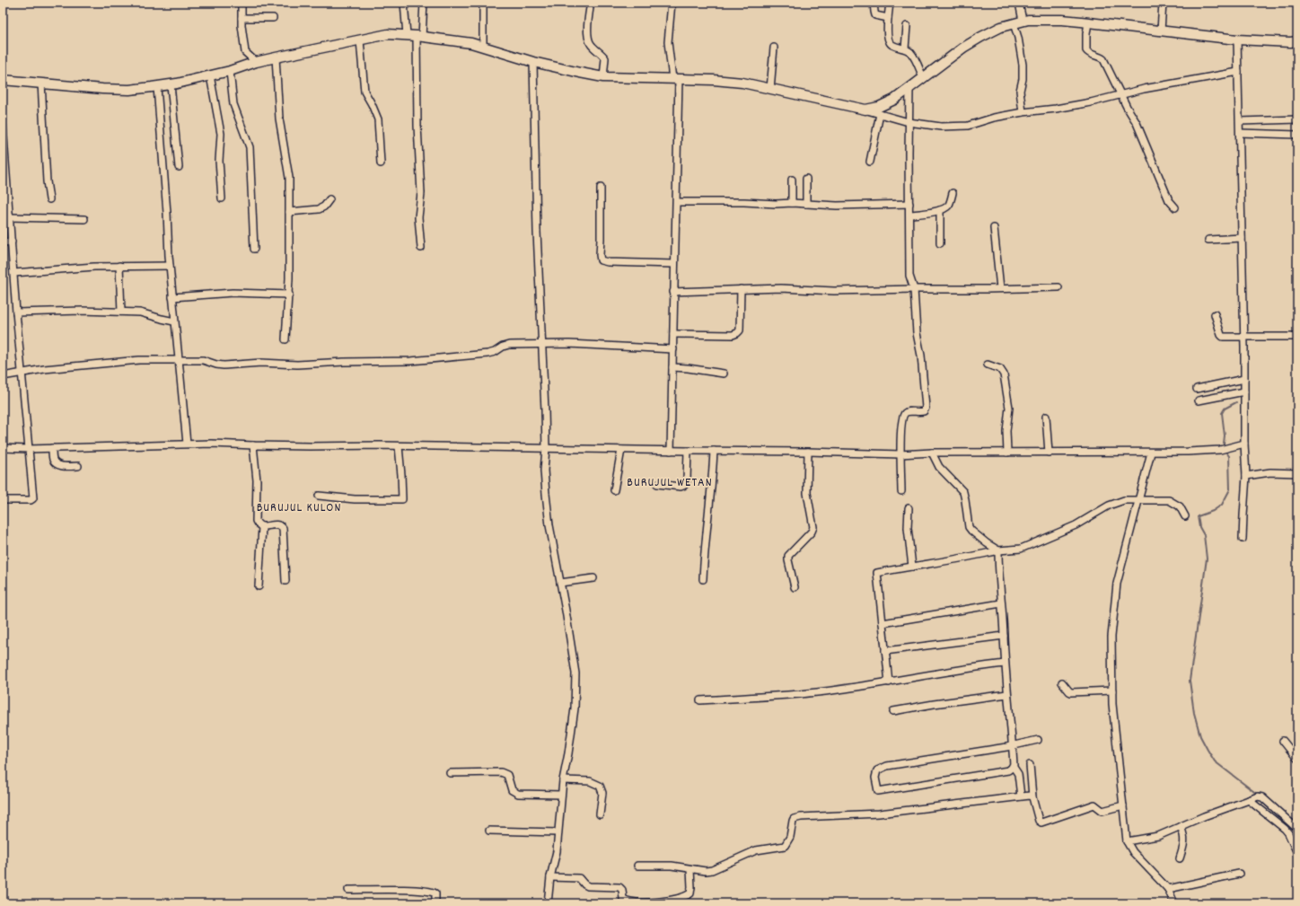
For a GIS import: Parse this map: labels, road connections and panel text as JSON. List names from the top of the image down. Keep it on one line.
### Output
{"districts":["BURUJUL WETAN","BURUJUL KULON"]}
